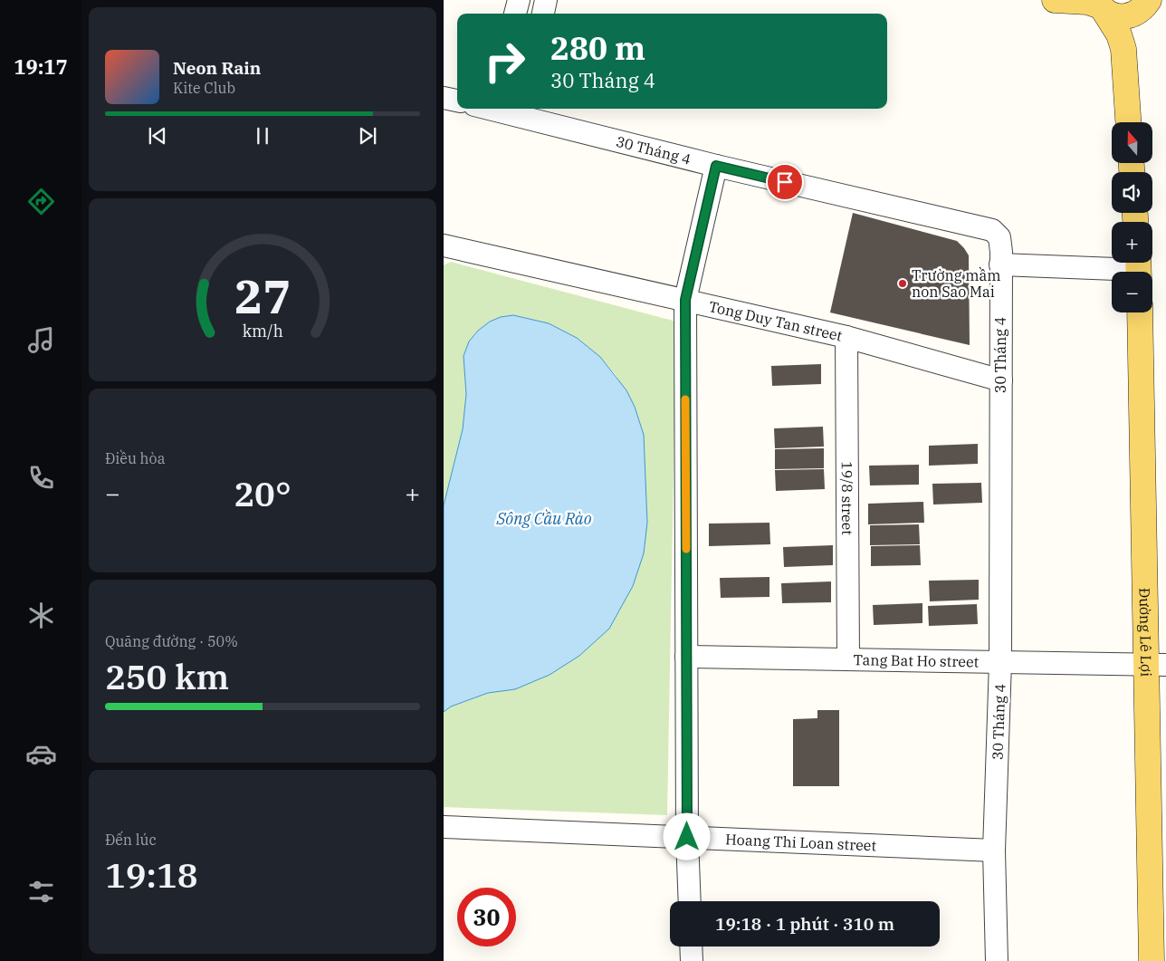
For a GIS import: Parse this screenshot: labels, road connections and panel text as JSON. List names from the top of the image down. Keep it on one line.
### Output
{"streets":{"main road":["Đường Lê Lợi"],"street":["30 Tháng 4","Tong Duy Tan street","19/8 street","Tang Bat Ho street","Hoang Thi Loan street"]},"crossings":[["30 Tháng 4","Tong Duy Tan street"],["30 Tháng 4","Tang Bat Ho street"],["30 Tháng 4","Hoang Thi Loan street"],["Tong Duy Tan street","19/8 street"],["19/8 street","Tang Bat Ho street"],["Đường Lê Lợi","Tang Bat Ho street"]],"water":["Sông Cầu Rào"],"places":["Trường mầm non Sao Mai"],"north":"top","page":{"tabs":"19:17","turn":["280 m","30 Tháng 4"],"song":["Neon Rain","Kite Club"],"map_buttons":["+","−"],"tile":["Điều hòa",["Quãng đường · 50%","250 km"],["Đến lúc","19:18"]],"heat":["−","20°","+"],"limit":"30","trip":"19:18 · 1 phút · 310 m","gauge":["27","km/h"]}}
